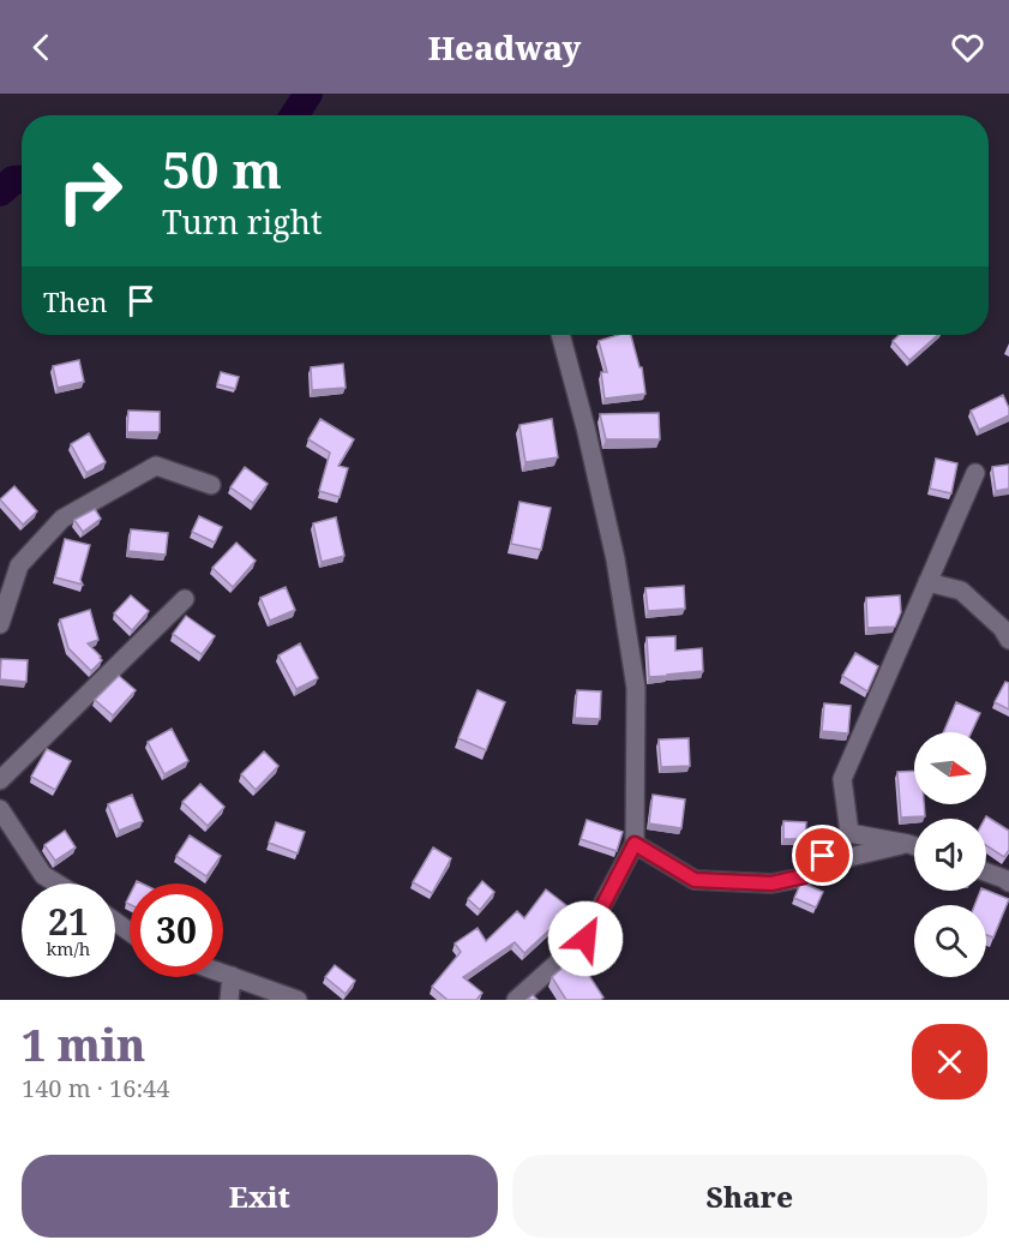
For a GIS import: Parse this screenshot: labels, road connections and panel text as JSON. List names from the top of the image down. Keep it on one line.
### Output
{"north":"right","page":{"header":"Headway","turn":["50 m","Turn right"],"then":"Then","speed":"21 km/h","limit":"30","heading":["1 min","140 m · 16:44"],"buttons":["Exit","Share"]}}
